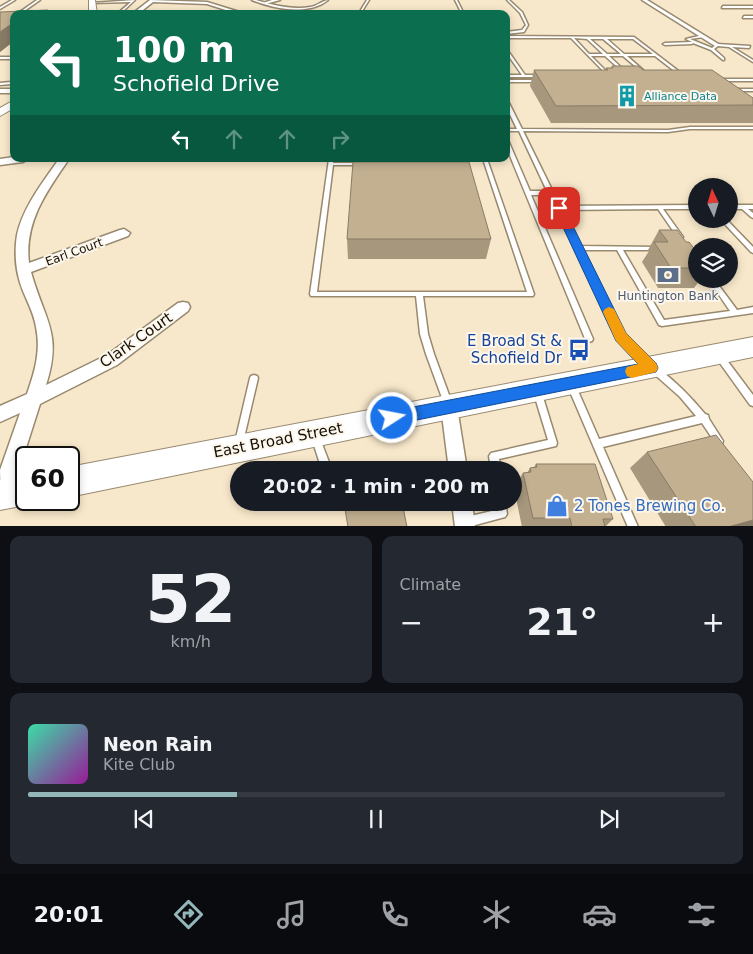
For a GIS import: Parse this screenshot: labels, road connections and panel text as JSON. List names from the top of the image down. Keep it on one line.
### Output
{"streets":{"main road":["East Broad Street"],"street":["Earl Court","Clark Court"]},"places":{"building":["Alliance Data"],"bank":["Huntington Bank"],"bus stop":["E Broad St & Schofield Dr"],"shop":["2 Tones Brewing Co."]},"north":"top","page":{"turn":["100 m","Schofield Drive"],"limit":"60","trip":"20:02 · 1 min · 200 m","tile":[["52","km/h"],"Climate"],"heat":["−","21°","+"],"song":["Neon Rain","Kite Club"],"tabs":"20:01"}}
